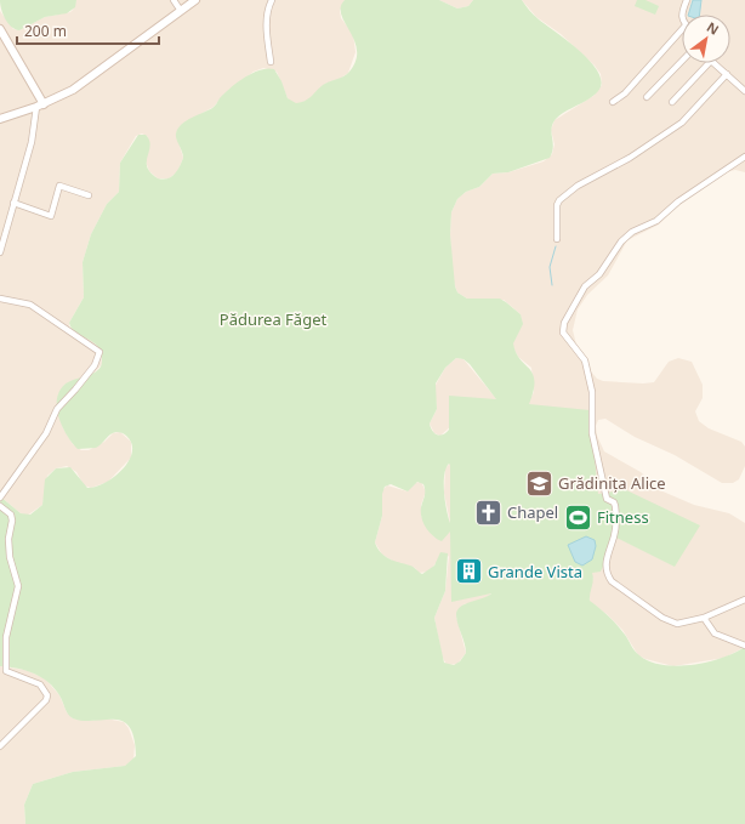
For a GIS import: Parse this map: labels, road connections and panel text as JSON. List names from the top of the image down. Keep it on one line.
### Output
{"parks":["Pădurea Făget"],"places":{"school or university":["Grădinița Alice"],"church":["Chapel"],"sports":["Fitness"],"building":["Grande Vista"]},"scale_bar":"200 m","north":"top right"}
